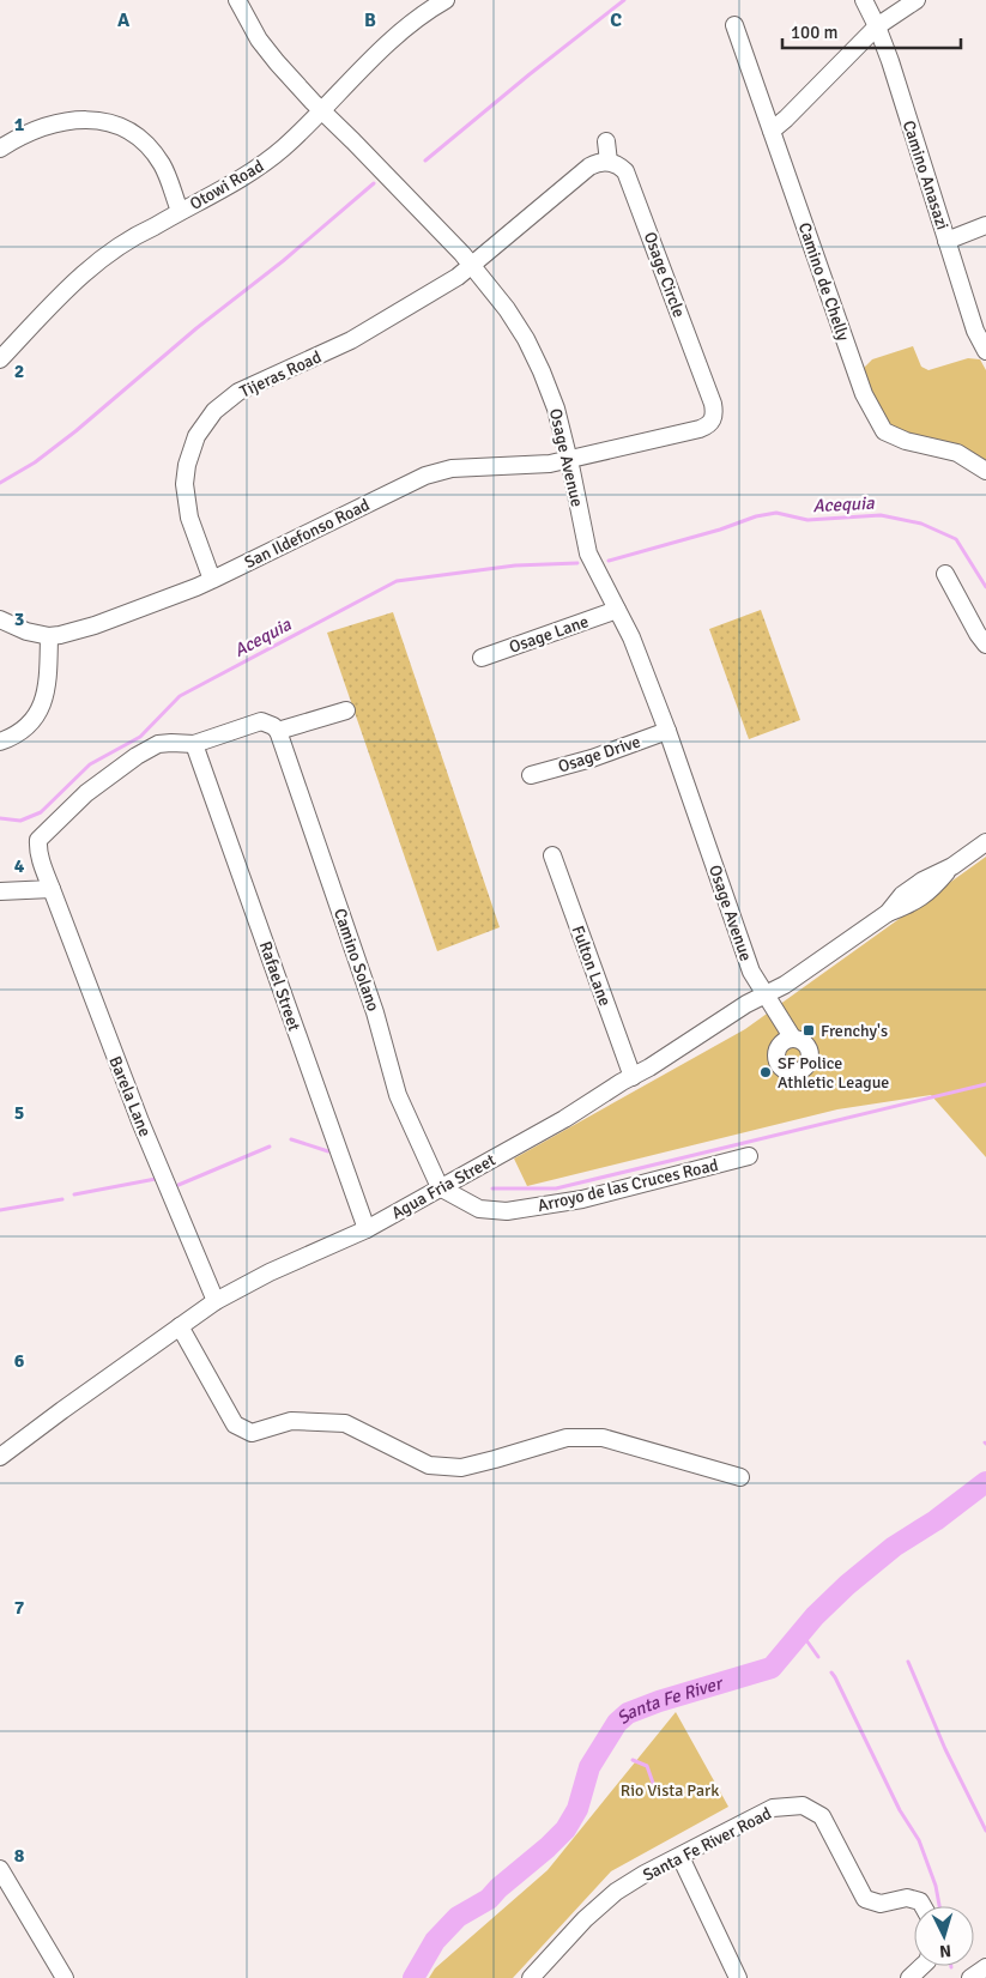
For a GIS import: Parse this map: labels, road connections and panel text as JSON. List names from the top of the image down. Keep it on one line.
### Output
{"streets":{"street":["Camino Anasazi","Otowi Road","Osage Circle","Camino de Chelly","Tijeras Road","Osage Avenue","San Ildefonso Road","Osage Lane","Osage Drive","Camino Solano","Fulton Lane","Rafael Street","Barela Lane","Arroyo de las Cruces Road","Agua Fria Street","Santa Fe River Road"]},"crossings":[["Otowi Road","Osage Avenue"],["Osage Circle","Osage Avenue"],["Osage Circle","San Ildefonso Road"],["Tijeras Road","Osage Avenue"],["Tijeras Road","San Ildefonso Road"],["Osage Avenue","San Ildefonso Road"],["Osage Avenue","Osage Lane"],["Osage Avenue","Osage Drive"],["Osage Avenue","Agua Fria Street"],["Camino Solano","Arroyo de las Cruces Road"],["Camino Solano","Agua Fria Street"],["Fulton Lane","Agua Fria Street"],["Rafael Street","Barela Lane"],["Rafael Street","Agua Fria Street"],["Barela Lane","Agua Fria Street"],["Arroyo de las Cruces Road","Agua Fria Street"]],"water":["Acequia","Santa Fe River"],"parks":["Rio Vista Park"],"places":{"transit":["Frenchy's"],"other":["SF Police Athletic League"]},"scale_bar":"100 m","north":"bottom","grid":{"columns":["A","B","C"],"rows":["1","2","3","4","5","6","7","8"]}}
